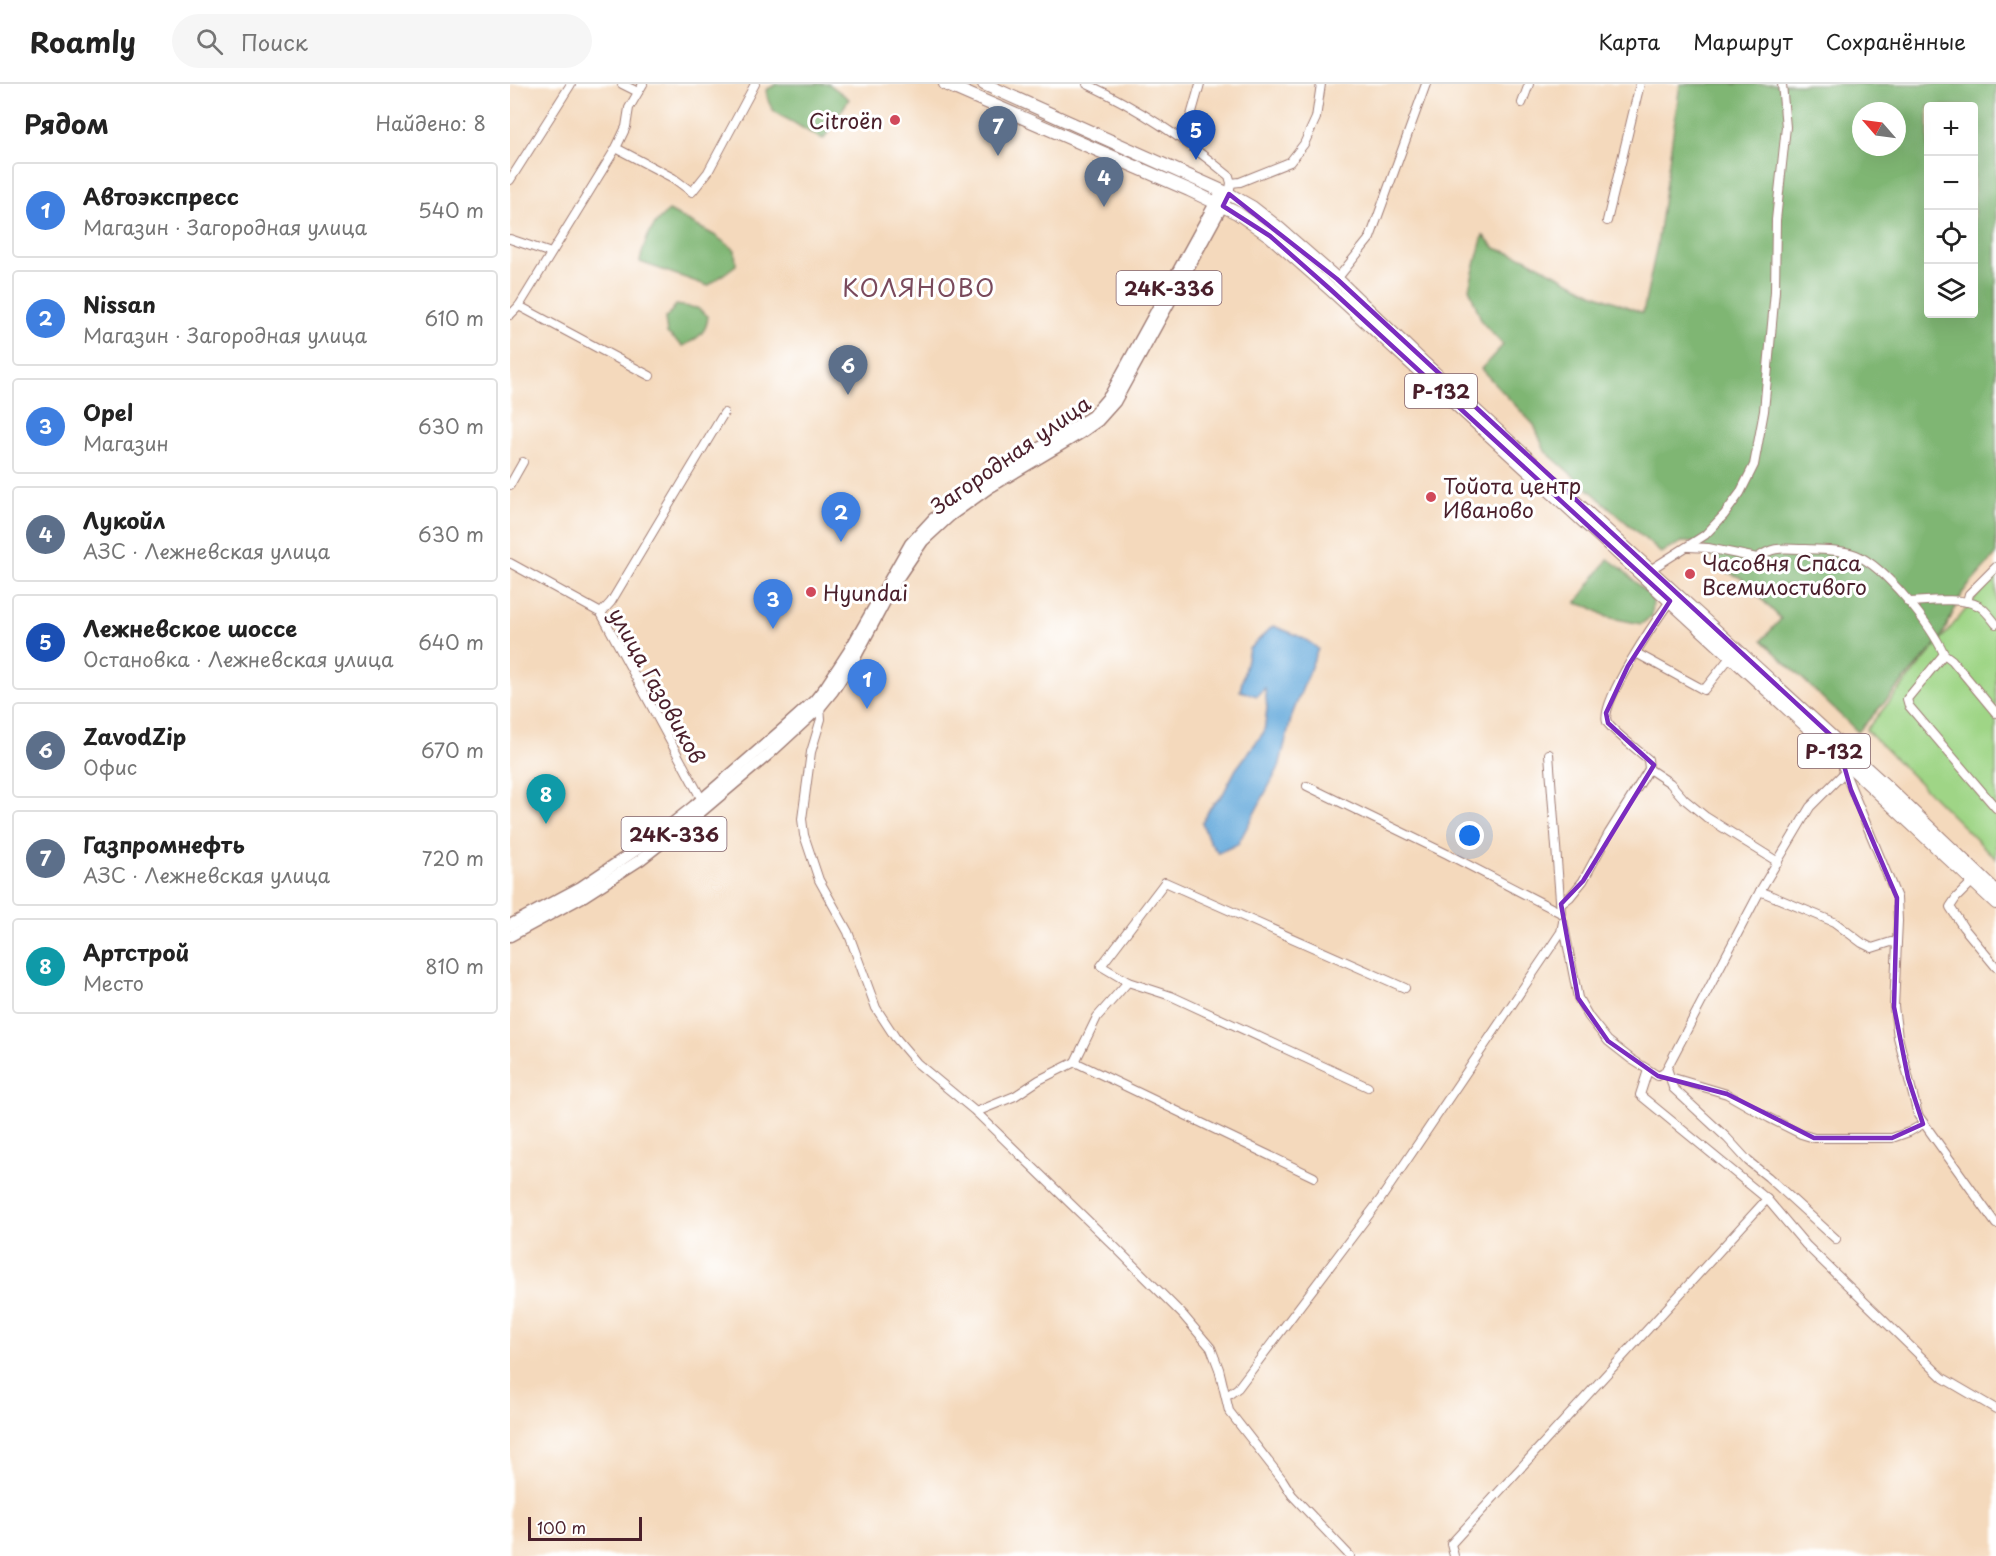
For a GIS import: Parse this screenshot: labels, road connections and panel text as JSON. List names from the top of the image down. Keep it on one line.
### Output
{"streets":{"highway":["Р-132"],"main road":["24К-336","Загородная улица"],"street":["улица Газовиков"]},"crossings":[["24К-336","Загородная улица"],["24К-336","улица Газовиков"],["Р-132","Загородная улица"]],"districts":["КОЛЯНОВО"],"places":["Citroën","Тойота центр Иваново","Часовня Спаса Всемилостивого","Hyundai"],"scale_bar":"100 m","north":"top left","page":{"header":"Roamly","search":"Поиск","nav":["Карта","Маршрут","Сохранённые"],"heading":["Рядом","Найдено: 8"],"map_buttons":["+","−"],"pins":["7","5","4","6","2","3","1","8"],"list":[{"mark":"1","name":"Автоэкспресс","note":"Магазин · Загородная улица","value":"540 m"},{"mark":"2","name":"Nissan","note":"Магазин · Загородная улица","value":"610 m"},{"mark":"3","name":"Opel","note":"Магазин","value":"630 m"},{"mark":"4","name":"Лукойл","note":"АЗС · Лежневская улица","value":"630 m"},{"mark":"5","name":"Лежневское шоссе","note":"Остановка · Лежневская улица","value":"640 m"},{"mark":"6","name":"ZavodZip","note":"Офис","value":"670 m"},{"mark":"7","name":"Газпромнефть","note":"АЗС · Лежневская улица","value":"720 m"},{"mark":"8","name":"Артстрой","note":"Место","value":"810 m"}],"scale":"100 m"}}
